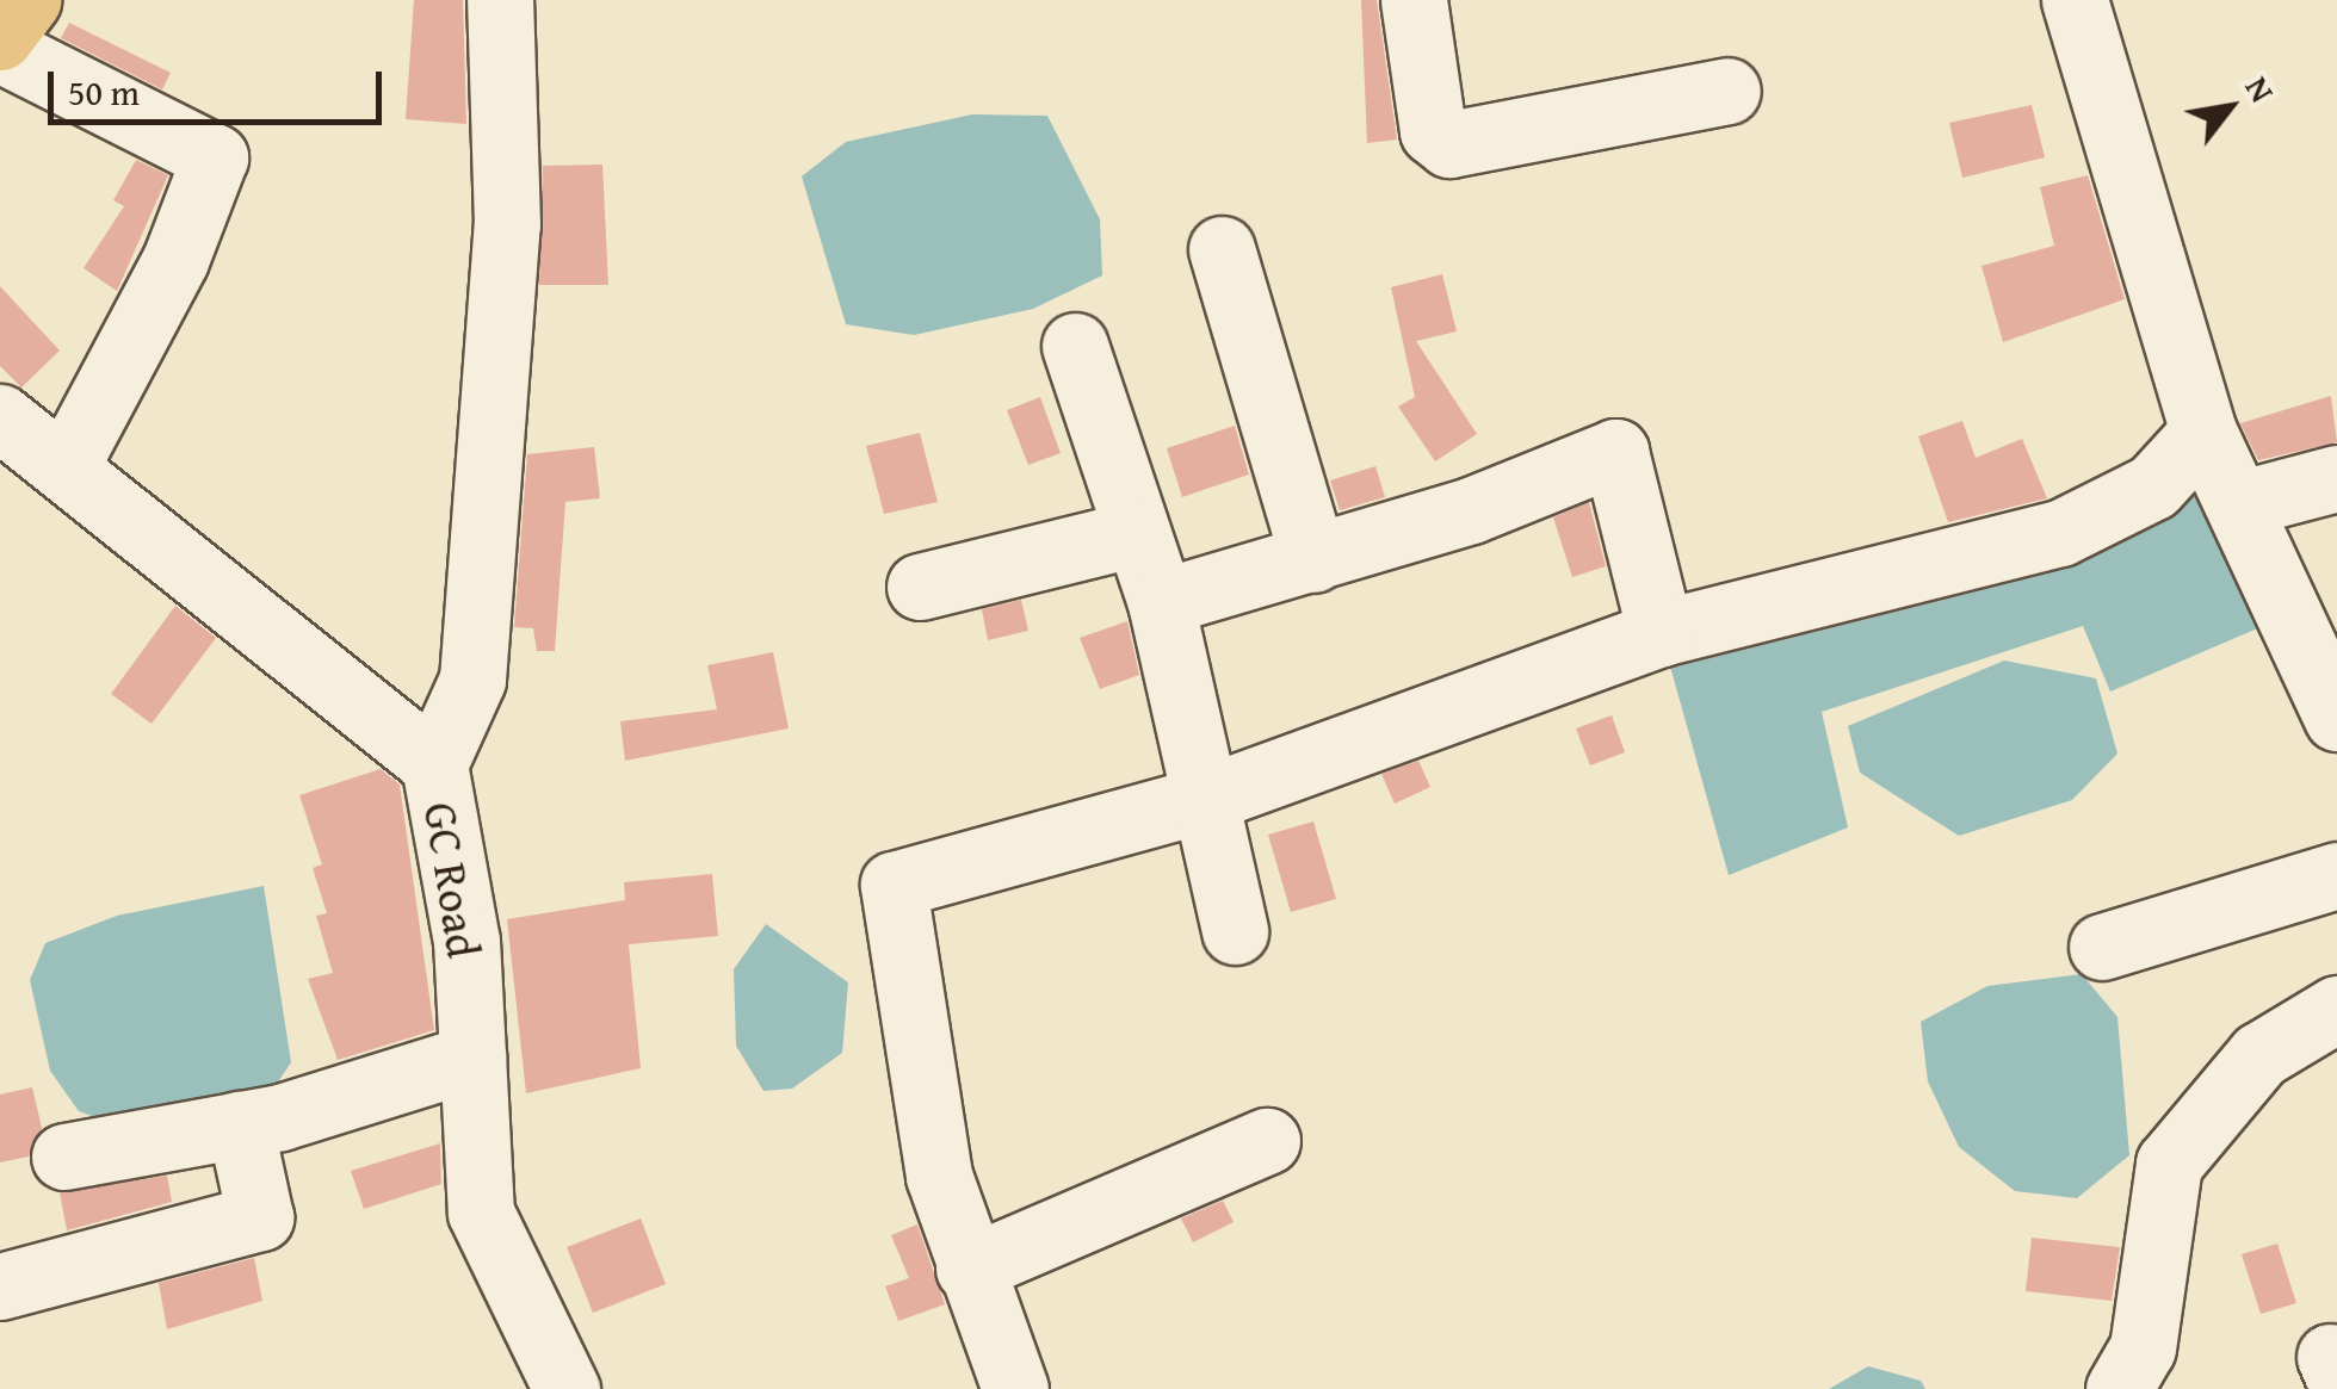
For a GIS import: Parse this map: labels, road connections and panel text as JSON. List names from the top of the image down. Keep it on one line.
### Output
{"streets":{"street":["GC Road"]},"scale_bar":"50 m","north":"top right"}
